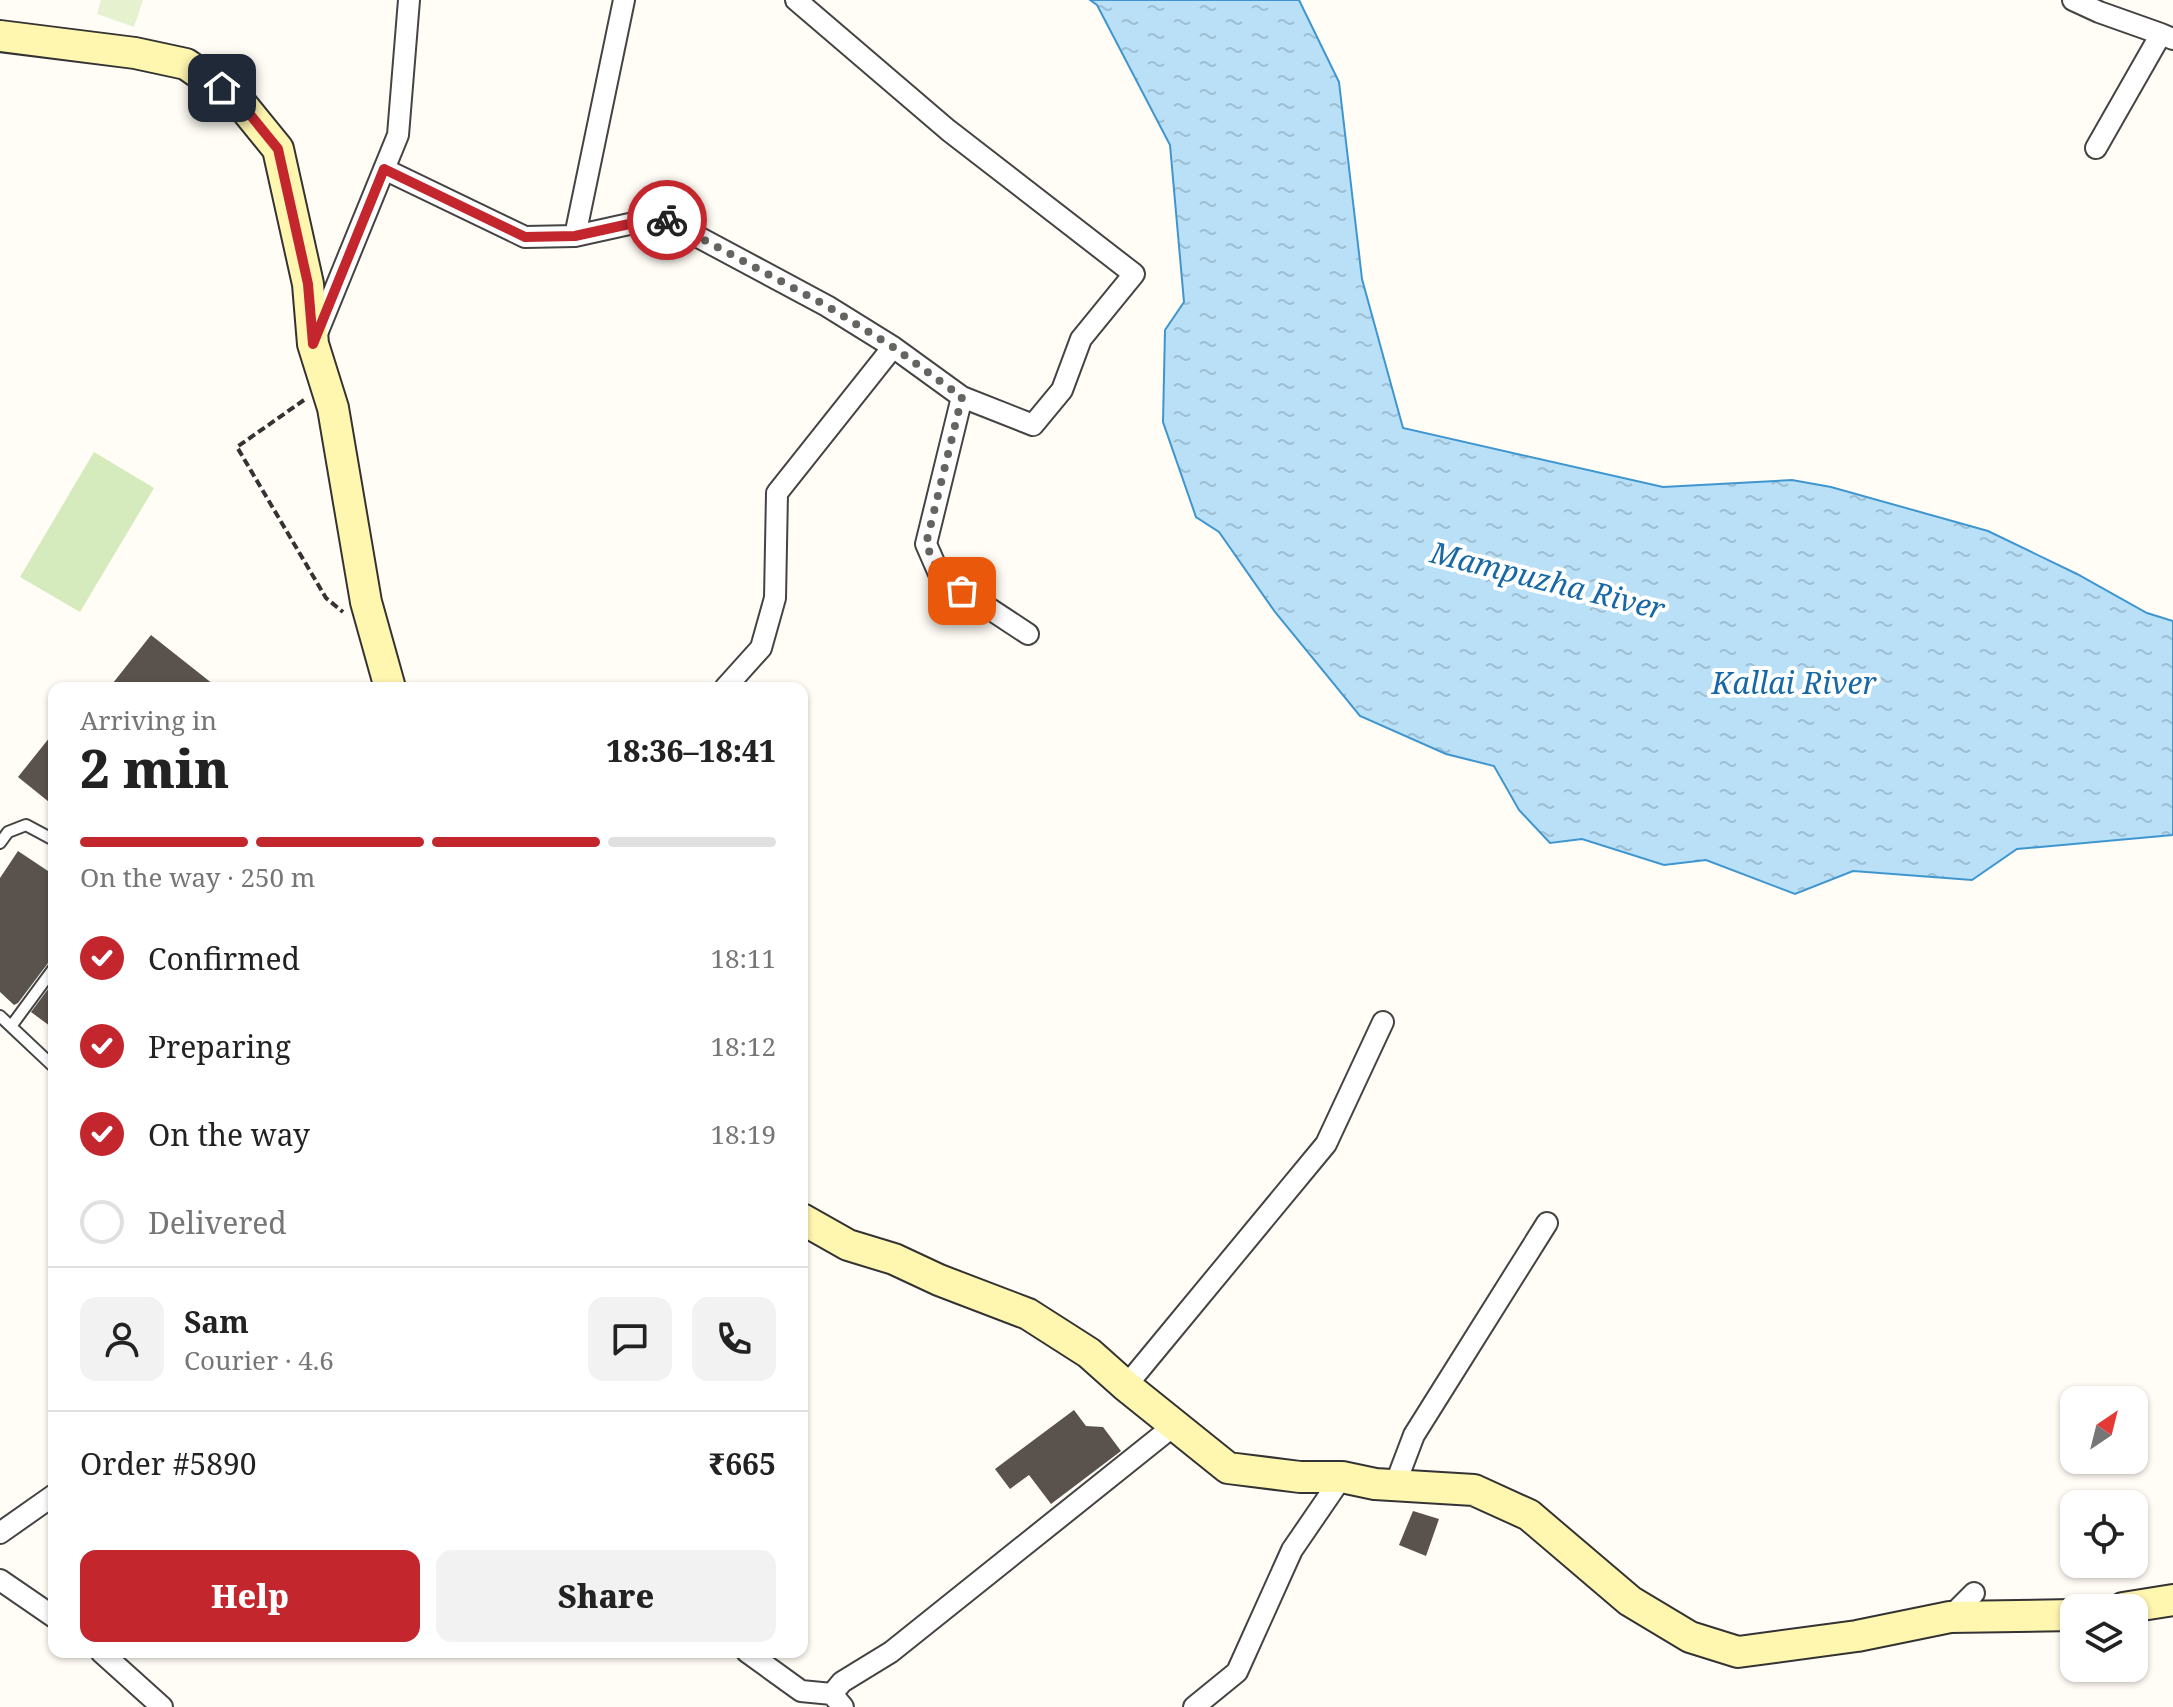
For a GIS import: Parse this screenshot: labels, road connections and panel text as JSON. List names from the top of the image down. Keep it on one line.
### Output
{"water":["Mampuzha River","Kallai River"],"north":"top right","page":{"heading":["2 min","Arriving in","18:36–18:41"],"panel":["Sam","Courier · 4.6","Order #5890","₹665"],"bar":"On the way · 250 m","list":[["Confirmed","18:11"],["Preparing","18:12"],["On the way","18:19"],"Delivered"],"buttons":["Help","Share"]}}
